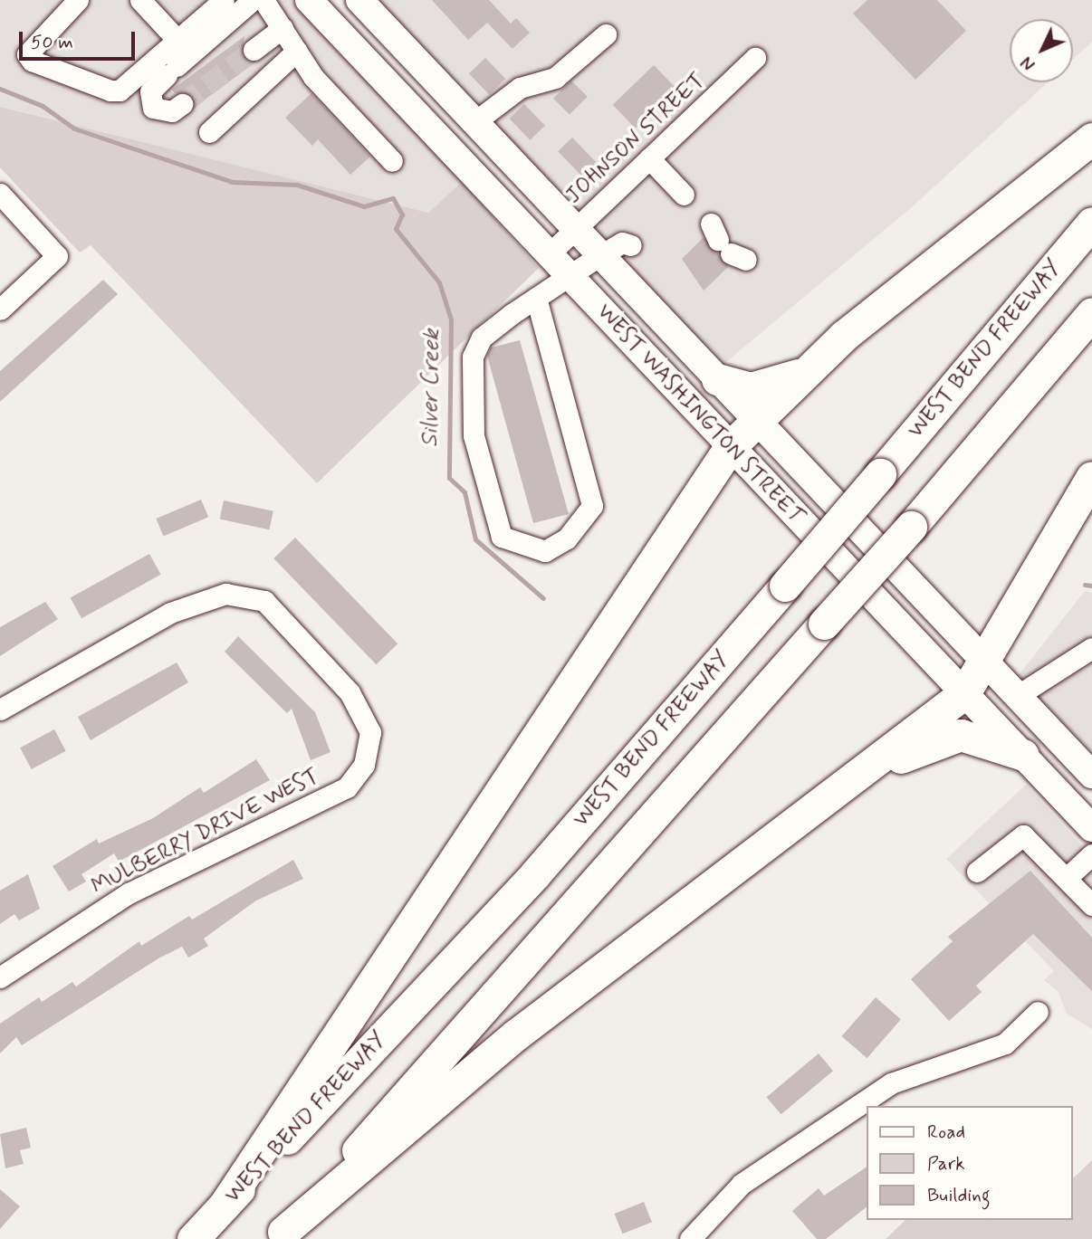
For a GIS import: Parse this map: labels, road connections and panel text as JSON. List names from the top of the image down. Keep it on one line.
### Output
{"streets":{"highway":["WEST BEND FREEWAY"],"main road":["WEST WASHINGTON STREET"],"street":["JOHNSON STREET","MULBERRY DRIVE WEST"]},"crossings":[["JOHNSON STREET","WEST WASHINGTON STREET"]],"water":["Silver Creek"],"legend":["Road","Park","Building"],"scale_bar":"50 m","north":"bottom left"}
